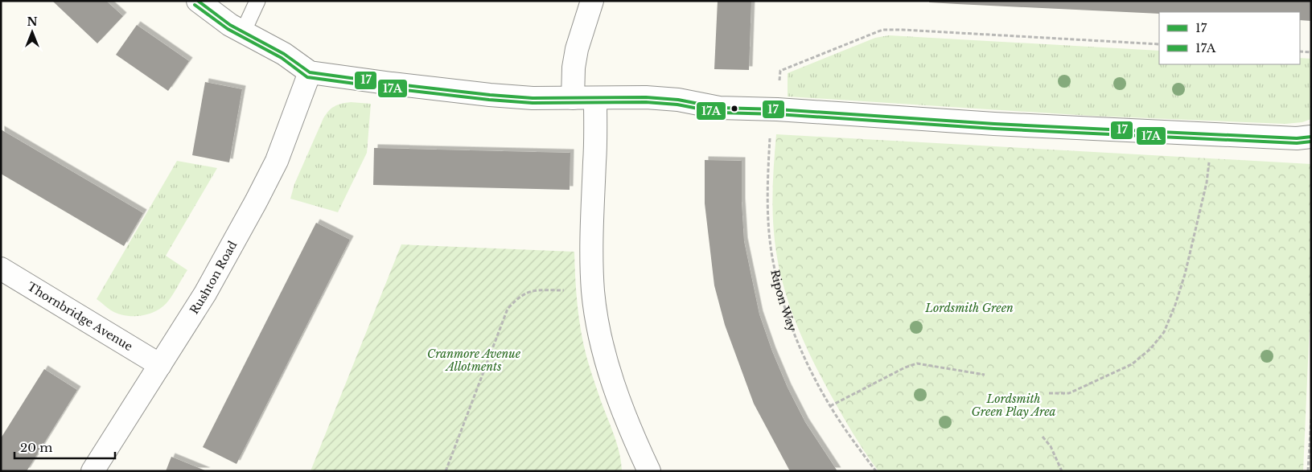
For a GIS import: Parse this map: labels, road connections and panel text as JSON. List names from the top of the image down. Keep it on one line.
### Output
{"streets":{"street":["Rushton Road","Thornbridge Avenue"],"path":["Ripon Way"]},"crossings":[["Rushton Road","Thornbridge Avenue"]],"parks":["Lordsmith Green","Cranmore Avenue Allotments","Lordsmith Green Play Area"],"lines":["transit line 17","transit line 17A"],"legend":["17","17A"],"scale_bar":"20 m","north":"top"}
